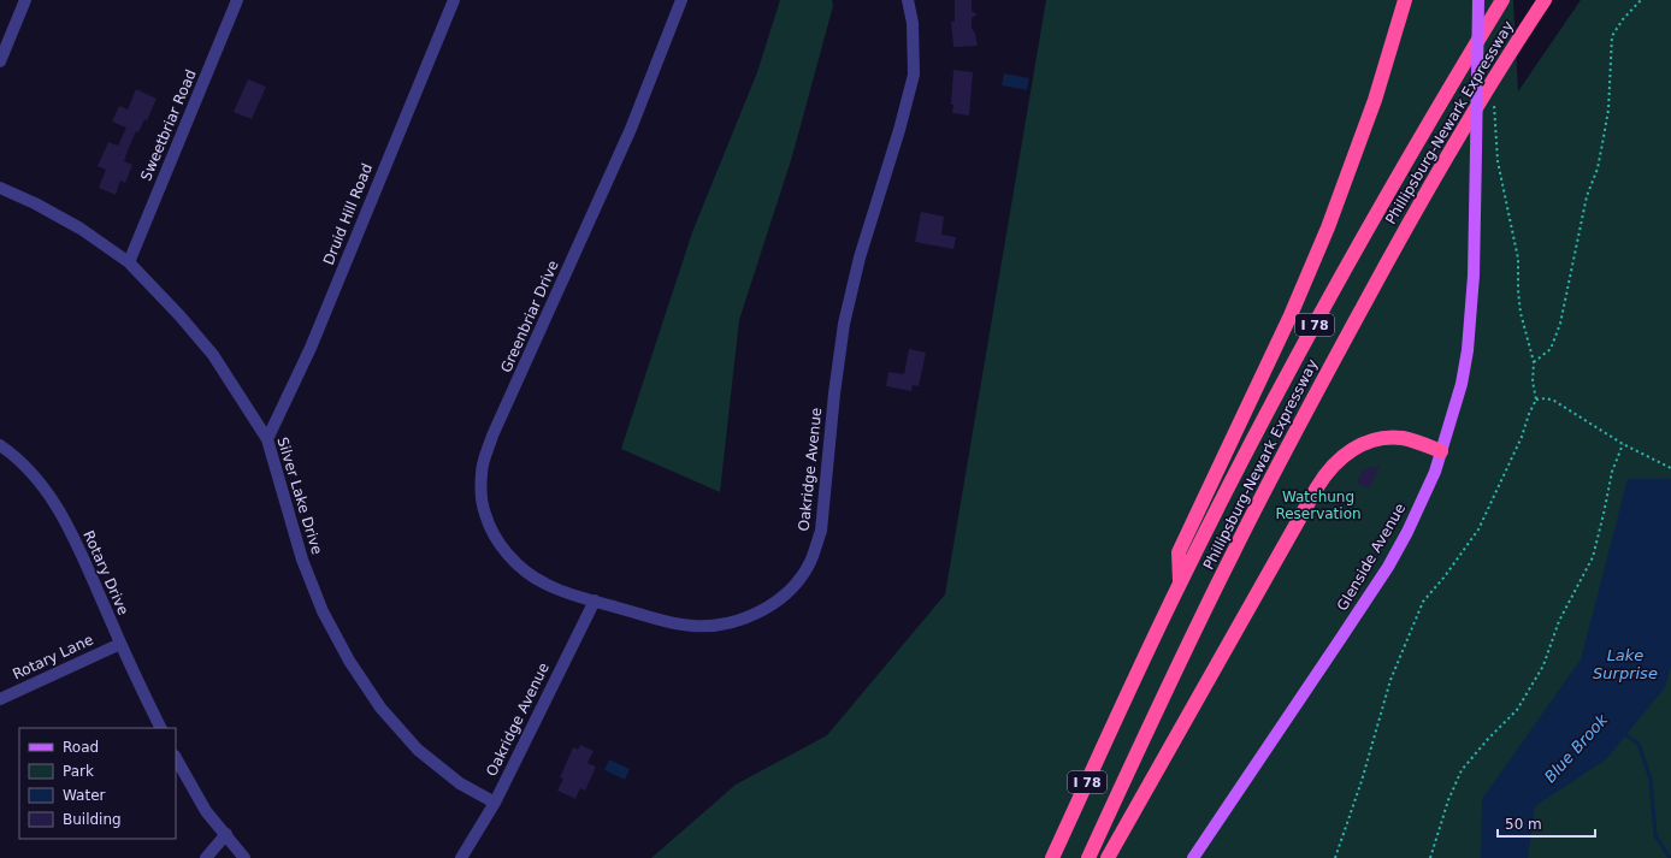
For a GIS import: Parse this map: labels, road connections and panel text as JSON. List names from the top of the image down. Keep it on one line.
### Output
{"streets":{"highway":["Phillipsburg-Newark Expressway","I 78"],"main road":["Glenside Avenue"],"street":["Sweetbriar Road","Druid Hill Road","Greenbriar Drive","Oakridge Avenue","Silver Lake Drive","Rotary Drive","Rotary Lane"]},"crossings":[["Sweetbriar Road","Silver Lake Drive"],["Druid Hill Road","Silver Lake Drive"],["Greenbriar Drive","Oakridge Avenue"],["Oakridge Avenue","Silver Lake Drive"],["Rotary Drive","Rotary Lane"]],"water":["Lake Surprise","Blue Brook"],"parks":["Watchung Reservation"],"legend":["Road","Park","Water","Building"],"scale_bar":"50 m"}
